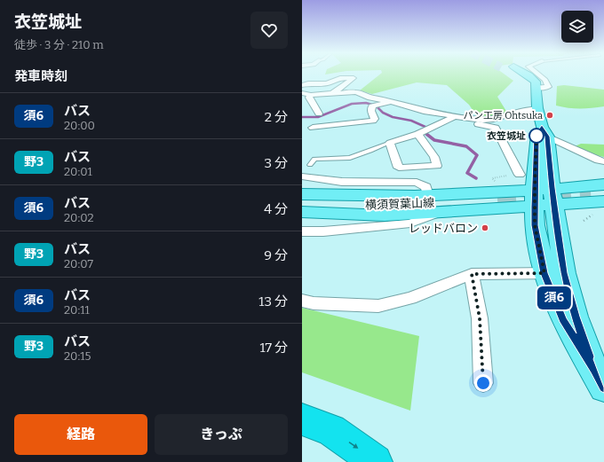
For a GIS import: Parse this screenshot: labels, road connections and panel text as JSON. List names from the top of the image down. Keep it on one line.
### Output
{"streets":{"main road":["横須賀葉山線"]},"places":["パン工房 Ohtsuka","衣笠城址","レッドバロン"],"lines":["bus line 須6"],"page":{"heading":[["衣笠城址","徒歩 · 3 分 · 210 m"],"発車時刻"],"on_map":"須6","list":[{"mark":"須6","name":"バス","note":"20:00","value":"2 分"},{"mark":"野3","name":"バス","note":"20:01","value":"3 分"},{"mark":"須6","name":"バス","note":"20:02","value":"4 分"},{"mark":"野3","name":"バス","note":"20:07","value":"9 分"},{"mark":"須6","name":"バス","note":"20:11","value":"13 分"},{"mark":"野3","name":"バス","note":"20:15","value":"17 分"}],"buttons":["経路","きっぷ"]}}
